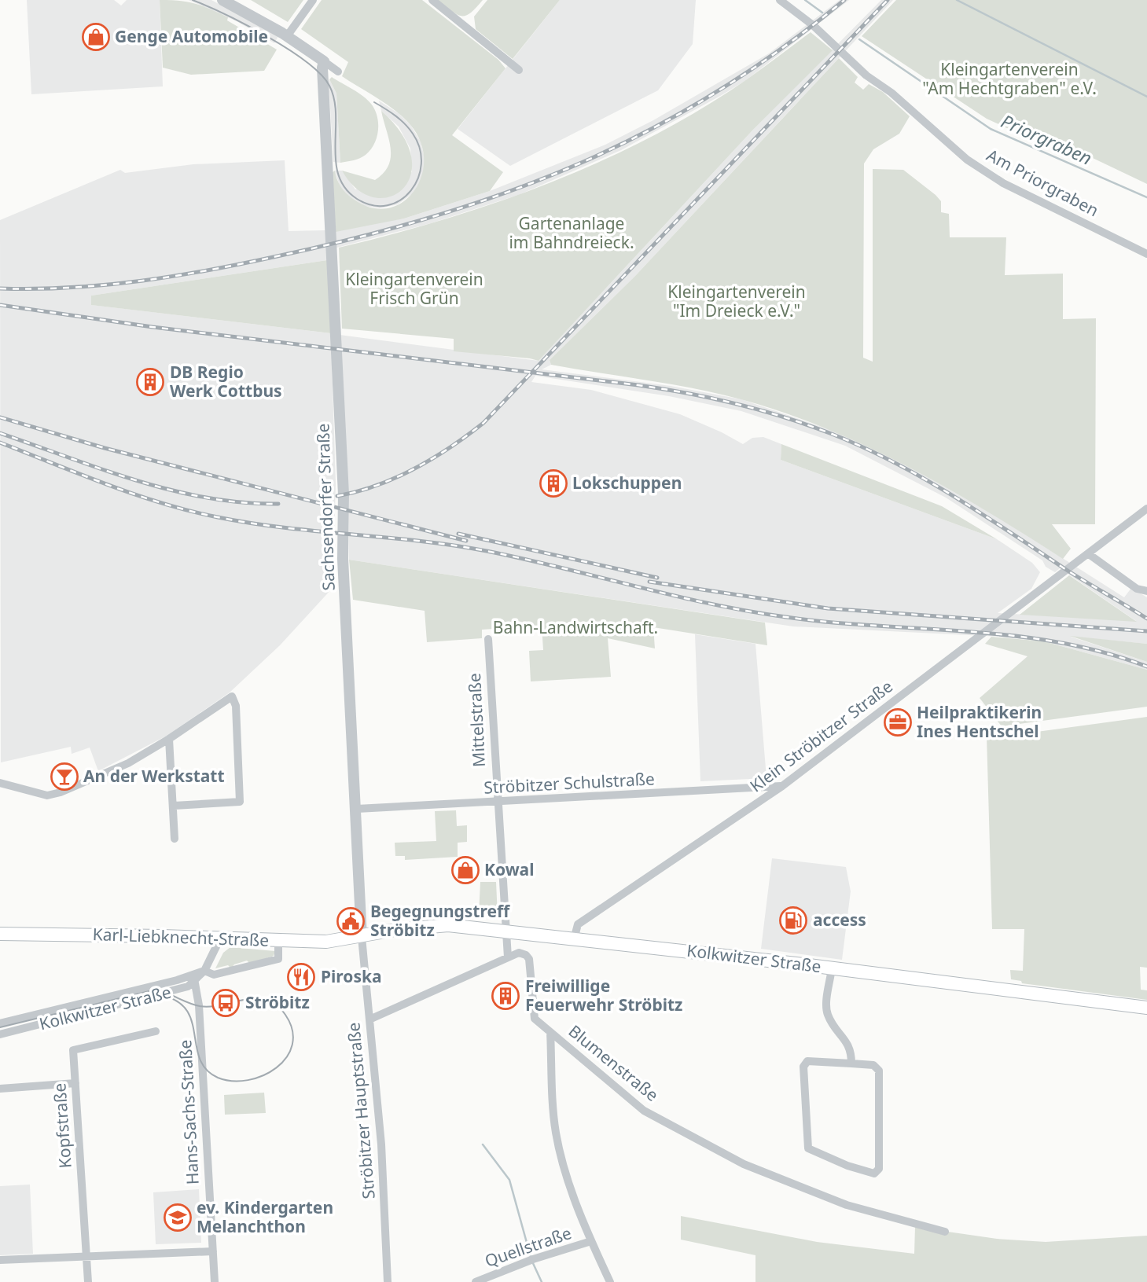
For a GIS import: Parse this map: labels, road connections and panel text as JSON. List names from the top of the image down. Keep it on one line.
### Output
{"streets":{"main road":["Karl-Liebknecht-Straße","Kolkwitzer Straße"],"street":["Am Priorgraben","Sachsendorfer Straße","Mittelstraße","Klein Ströbitzer Straße","Ströbitzer Schulstraße","Blumenstraße","Ströbitzer Hauptstraße","Hans-Sachs-Straße","Kopfstraße","Quellstraße"]},"crossings":[["Sachsendorfer Straße","Ströbitzer Schulstraße"],["Sachsendorfer Straße","Karl-Liebknecht-Straße"],["Sachsendorfer Straße","Kolkwitzer Straße"],["Sachsendorfer Straße","Ströbitzer Hauptstraße"],["Mittelstraße","Ströbitzer Schulstraße"],["Mittelstraße","Kolkwitzer Straße"],["Mittelstraße","Blumenstraße"],["Klein Ströbitzer Straße","Ströbitzer Schulstraße"],["Klein Ströbitzer Straße","Kolkwitzer Straße"],["Karl-Liebknecht-Straße","Kolkwitzer Straße"],["Karl-Liebknecht-Straße","Ströbitzer Hauptstraße"],["Kolkwitzer Straße","Ströbitzer Hauptstraße"],["Kolkwitzer Straße","Hans-Sachs-Straße"]],"water":["Priorgraben"],"parks":["Kleingartenverein \"Am Hechtgraben\" e.V.","Gartenanlage im Bahndreieck.","Kleingartenverein Frisch Grün","Kleingartenverein \"Im Dreieck e.V.\"","Bahn-Landwirtschaft."],"places":{"shop":["Genge Automobile","Kowal"],"building":["DB Regio Werk Cottbus","Lokschuppen","Freiwillige Feuerwehr Ströbitz"],"office":["Heilpraktikerin Ines Hentschel"],"bar":["An der Werkstatt"],"fuel station":["access"],"public building":["Begegnungstreff Ströbitz"],"restaurant":["Piroska"],"bus stop":["Ströbitz"],"school or university":["ev. Kindergarten Melanchthon"]}}
